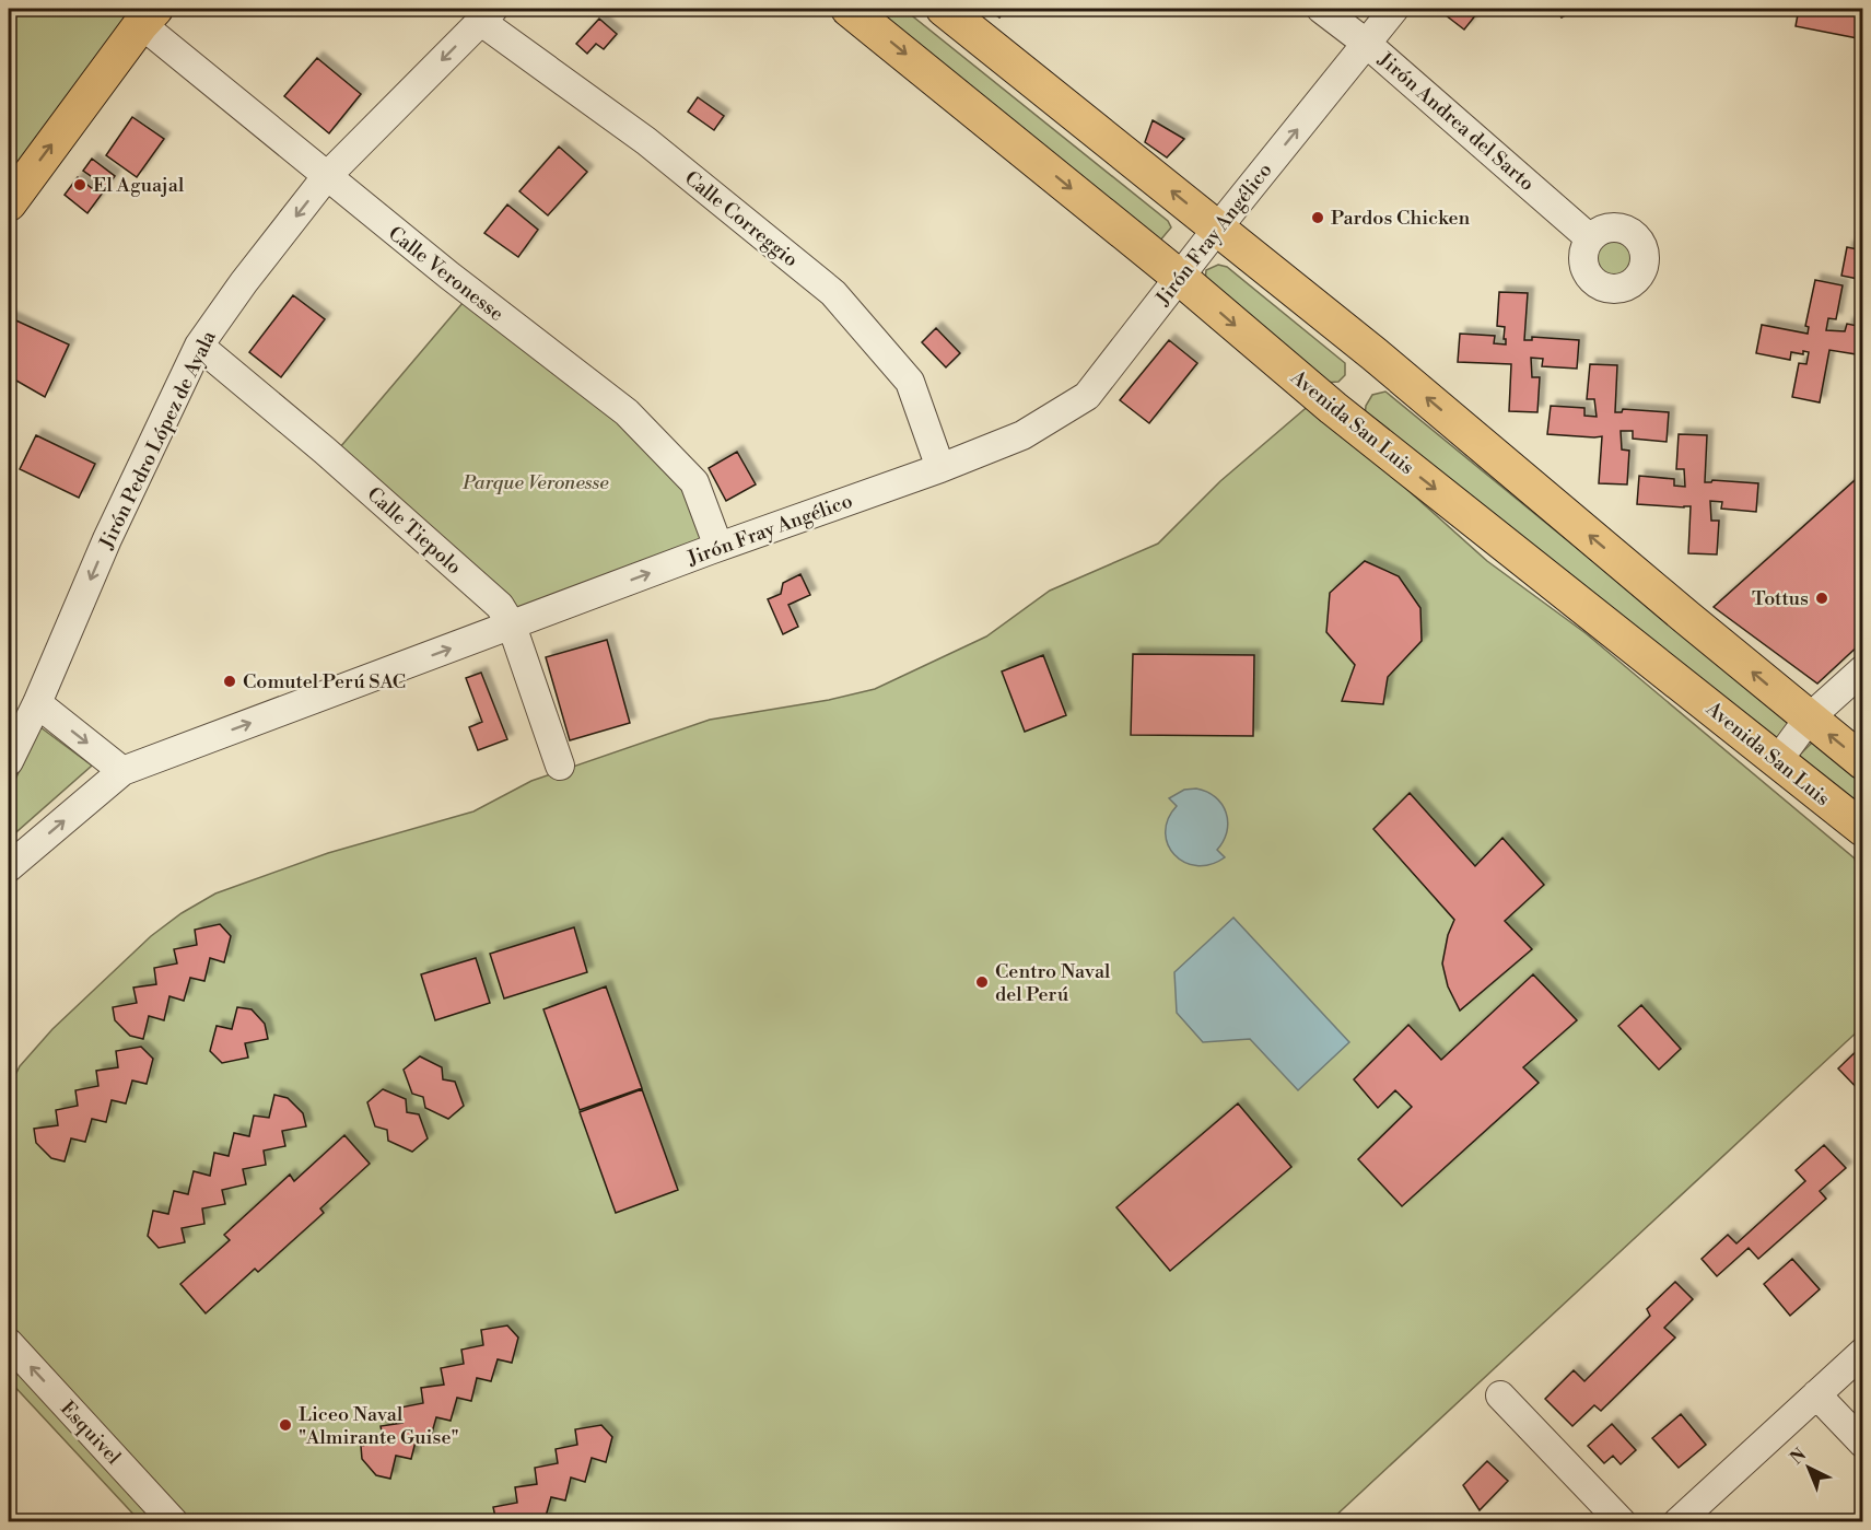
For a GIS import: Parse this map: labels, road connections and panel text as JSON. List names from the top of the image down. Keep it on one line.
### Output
{"streets":{"main road":["Avenida San Luis"],"street":["Jirón Andrea del Sarto","Calle Correggio","Jirón Fray Angélico","Calle Veronesse","Jirón Pedro López de Ayala","Calle Tiepolo","Esquivel"]},"crossings":[["Jirón Andrea del Sarto","Jirón Fray Angélico"],["Calle Correggio","Jirón Fray Angélico"],["Calle Correggio","Jirón Pedro López de Ayala"],["Jirón Fray Angélico","Calle Veronesse"],["Jirón Fray Angélico","Avenida San Luis"],["Jirón Fray Angélico","Calle Tiepolo"],["Calle Veronesse","Jirón Pedro López de Ayala"],["Jirón Pedro López de Ayala","Calle Tiepolo"]],"one_way":["Jirón Fray Angélico","Jirón Pedro López de Ayala","Esquivel"],"parks":["Parque Veronesse"],"places":["El Aguajal","Pardos Chicken","Tottus","Comutel Perú SAC","Centro Naval del Perú","Liceo Naval \"Almirante Guise\""],"north":"top left"}
